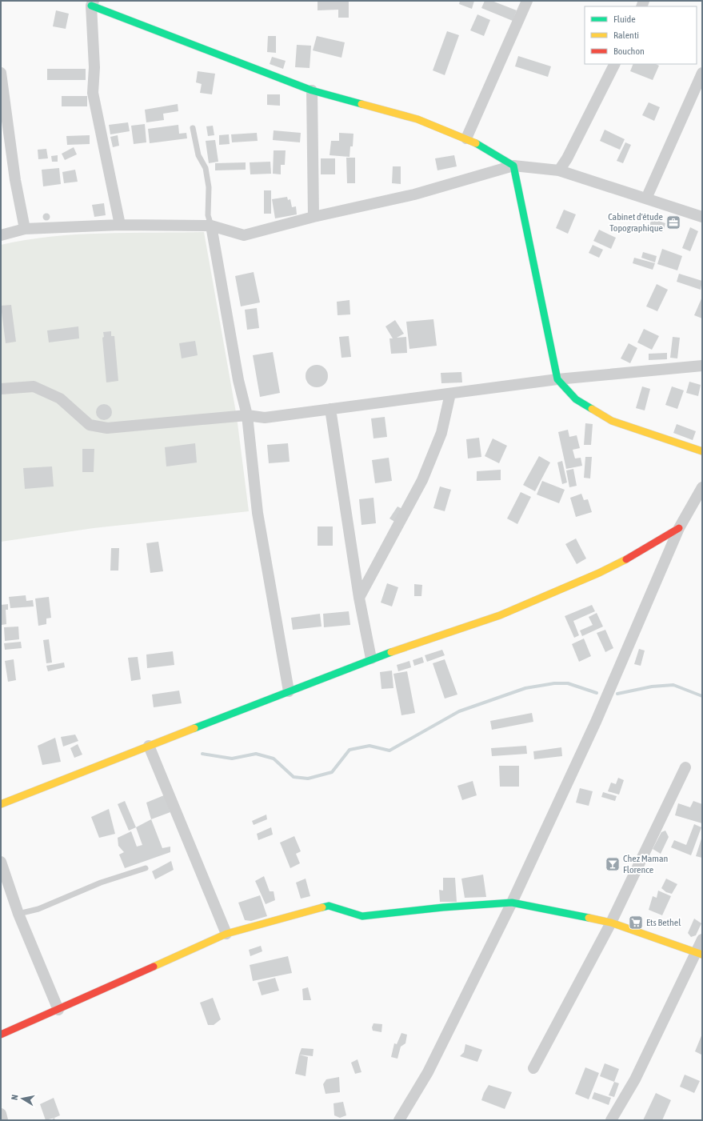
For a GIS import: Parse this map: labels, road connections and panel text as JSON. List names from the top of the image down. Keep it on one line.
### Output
{"places":{"office":["Cabinet d'étude Topographique"],"bar":["Chez Maman Florence"],"supermarket":["Ets Bethel"]},"legend":["Fluide","Ralenti","Bouchon"],"north":"left"}
